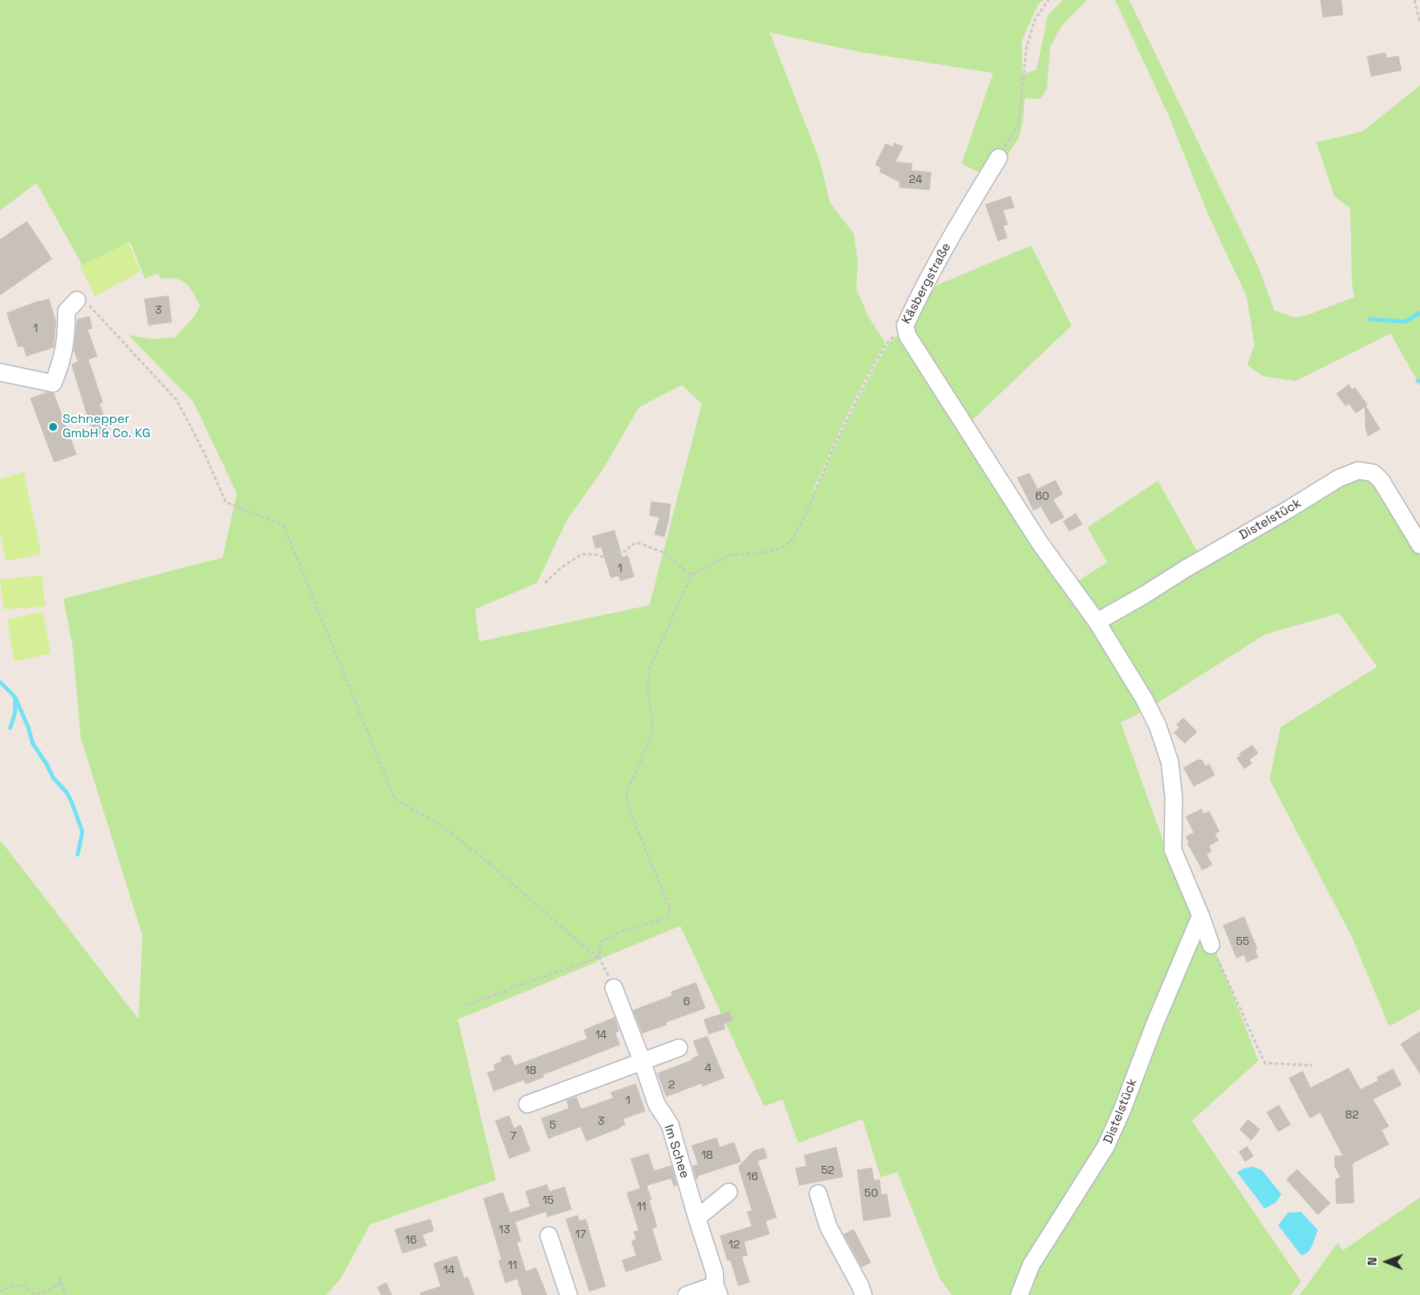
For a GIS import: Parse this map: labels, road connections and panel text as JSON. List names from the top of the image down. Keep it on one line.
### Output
{"streets":{"street":["Käsbergstraße","Distelstück","Im Schee"]},"places":["Schnepper GmbH & Co. KG"],"house_numbers":["24","3","1","60","1","55","6","14","4","18","2","1","82","3","5","7","18","52","16","50","15","11","13","17","16","12","11","14"],"north":"left"}
